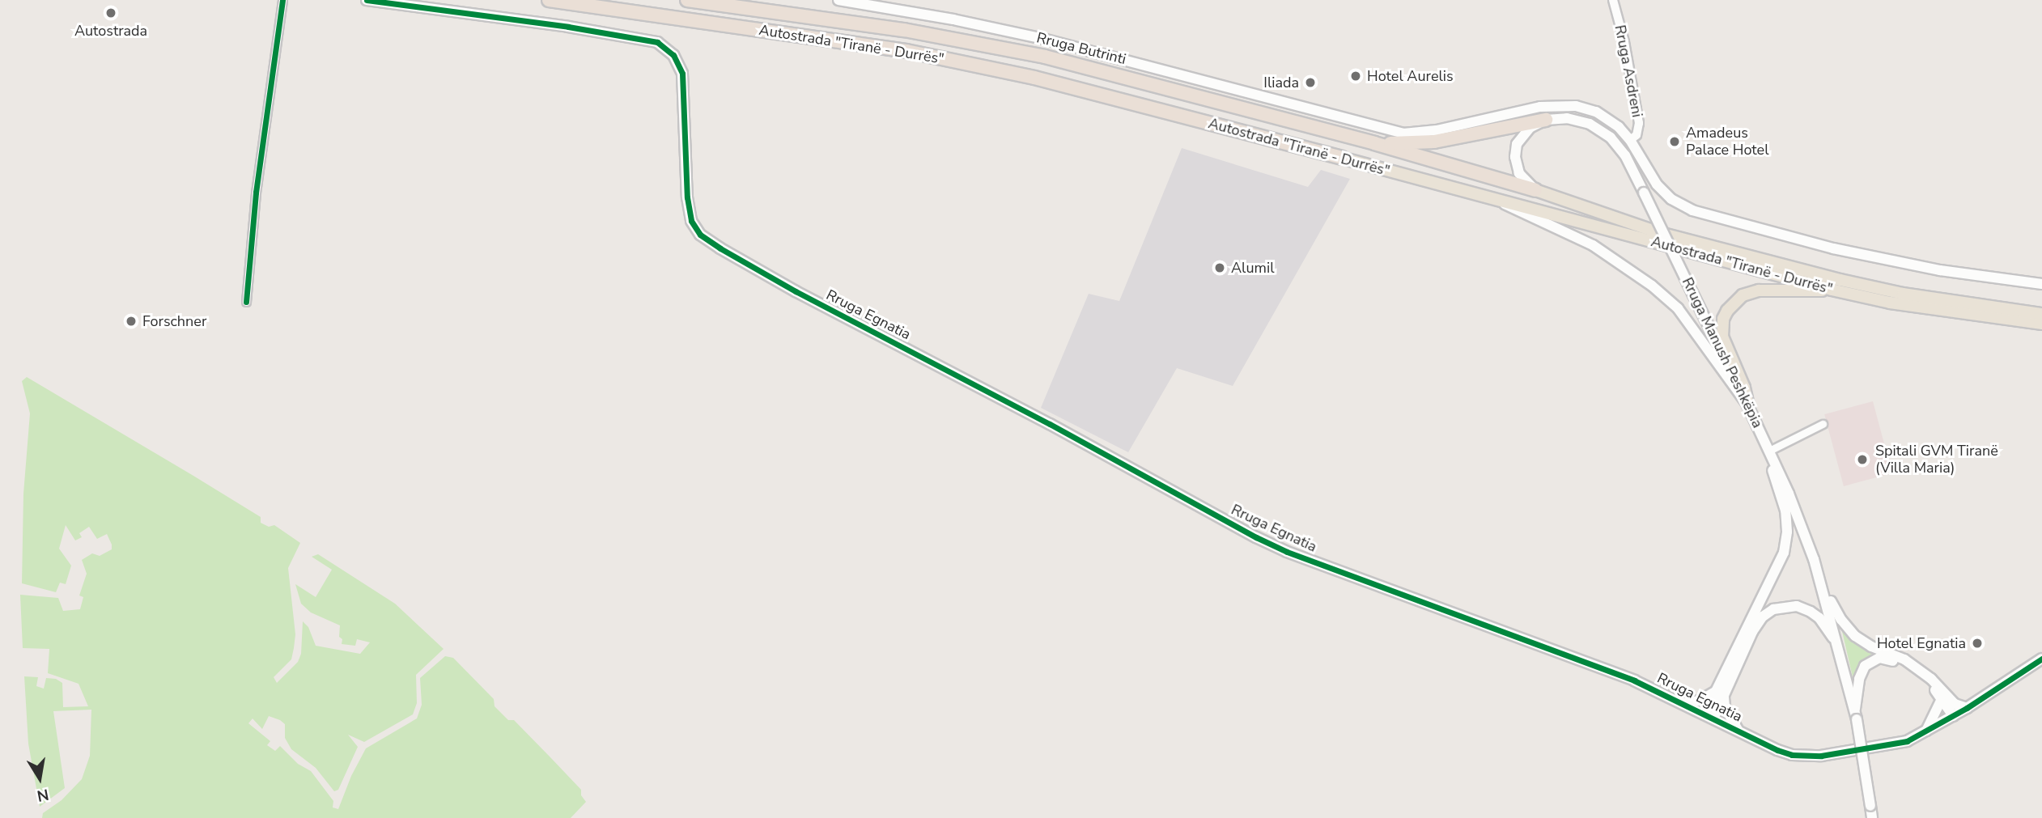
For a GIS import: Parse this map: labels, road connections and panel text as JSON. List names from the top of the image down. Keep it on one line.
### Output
{"streets":{"highway":["Autostrada \"Tiranë - Durrës\""],"main road":["Rruga Butrinti","Rruga Egnatia","Rruga Manush Peshkëpia"],"street":["Rruga Asdreni"]},"places":["Autostrada","Hotel Aurelis","Iliada","Amadeus Palace Hotel","Alumil","Forschner","Spitali GVM Tiranë (Villa Maria)","Hotel Egnatia"],"north":"bottom"}
